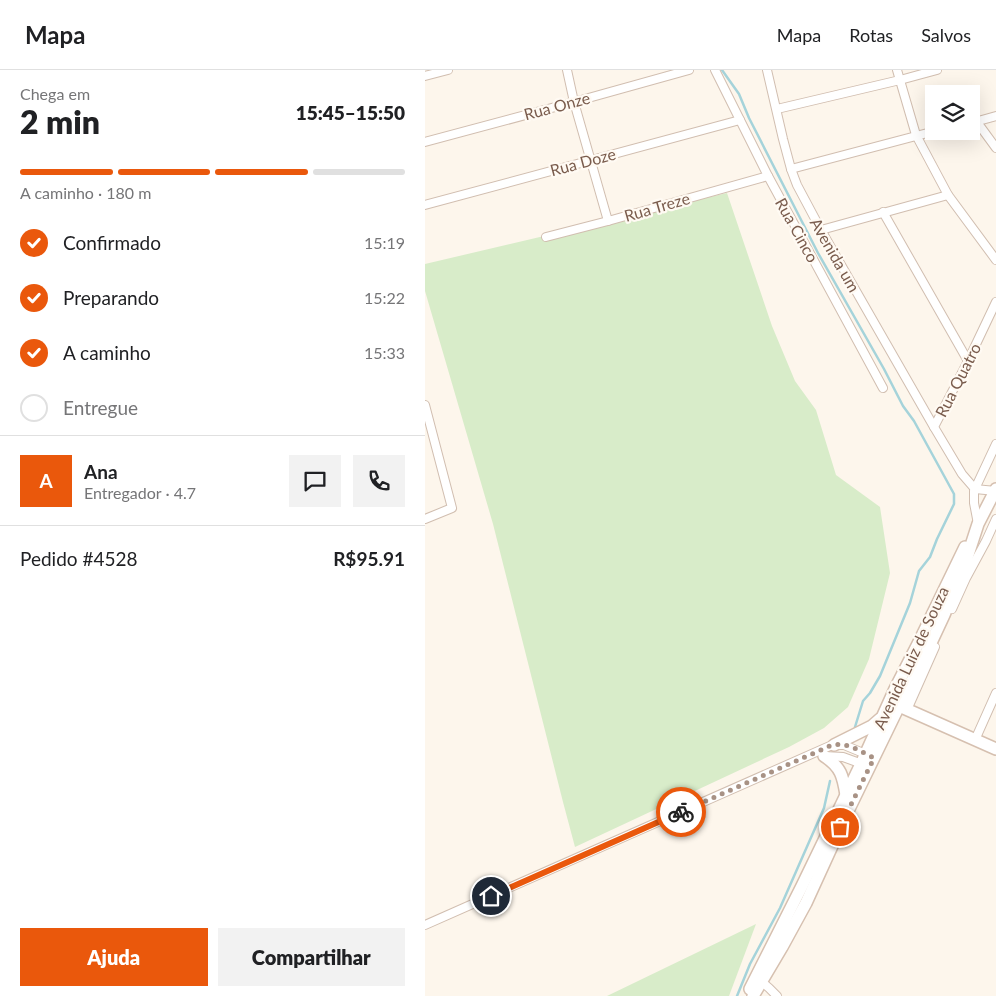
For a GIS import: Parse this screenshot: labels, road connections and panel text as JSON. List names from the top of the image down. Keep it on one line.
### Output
{"streets":{"main road":["Avenida Luiz de Souza"],"street":["Rua Onze","Rua Doze","Rua Treze","Rua Cinco","Avenida um","Rua Quatro"]},"crossings":[["Rua Doze","Rua Cinco"],["Rua Treze","Rua Cinco"],["Avenida um","Rua Quatro"],["Rua Quatro","Avenida Luiz de Souza"]],"page":{"header":"Mapa","nav":["Mapa","Rotas","Salvos"],"heading":["2 min","Chega em","15:45–15:50"],"panel":["Ana","Entregador · 4.7","Pedido #4528","R$95.91"],"bar":"A caminho · 180 m","list":[["Confirmado","15:19"],["Preparando","15:22"],["A caminho","15:33"],"Entregue"],"round":"A","buttons":["Ajuda","Compartilhar"]}}
